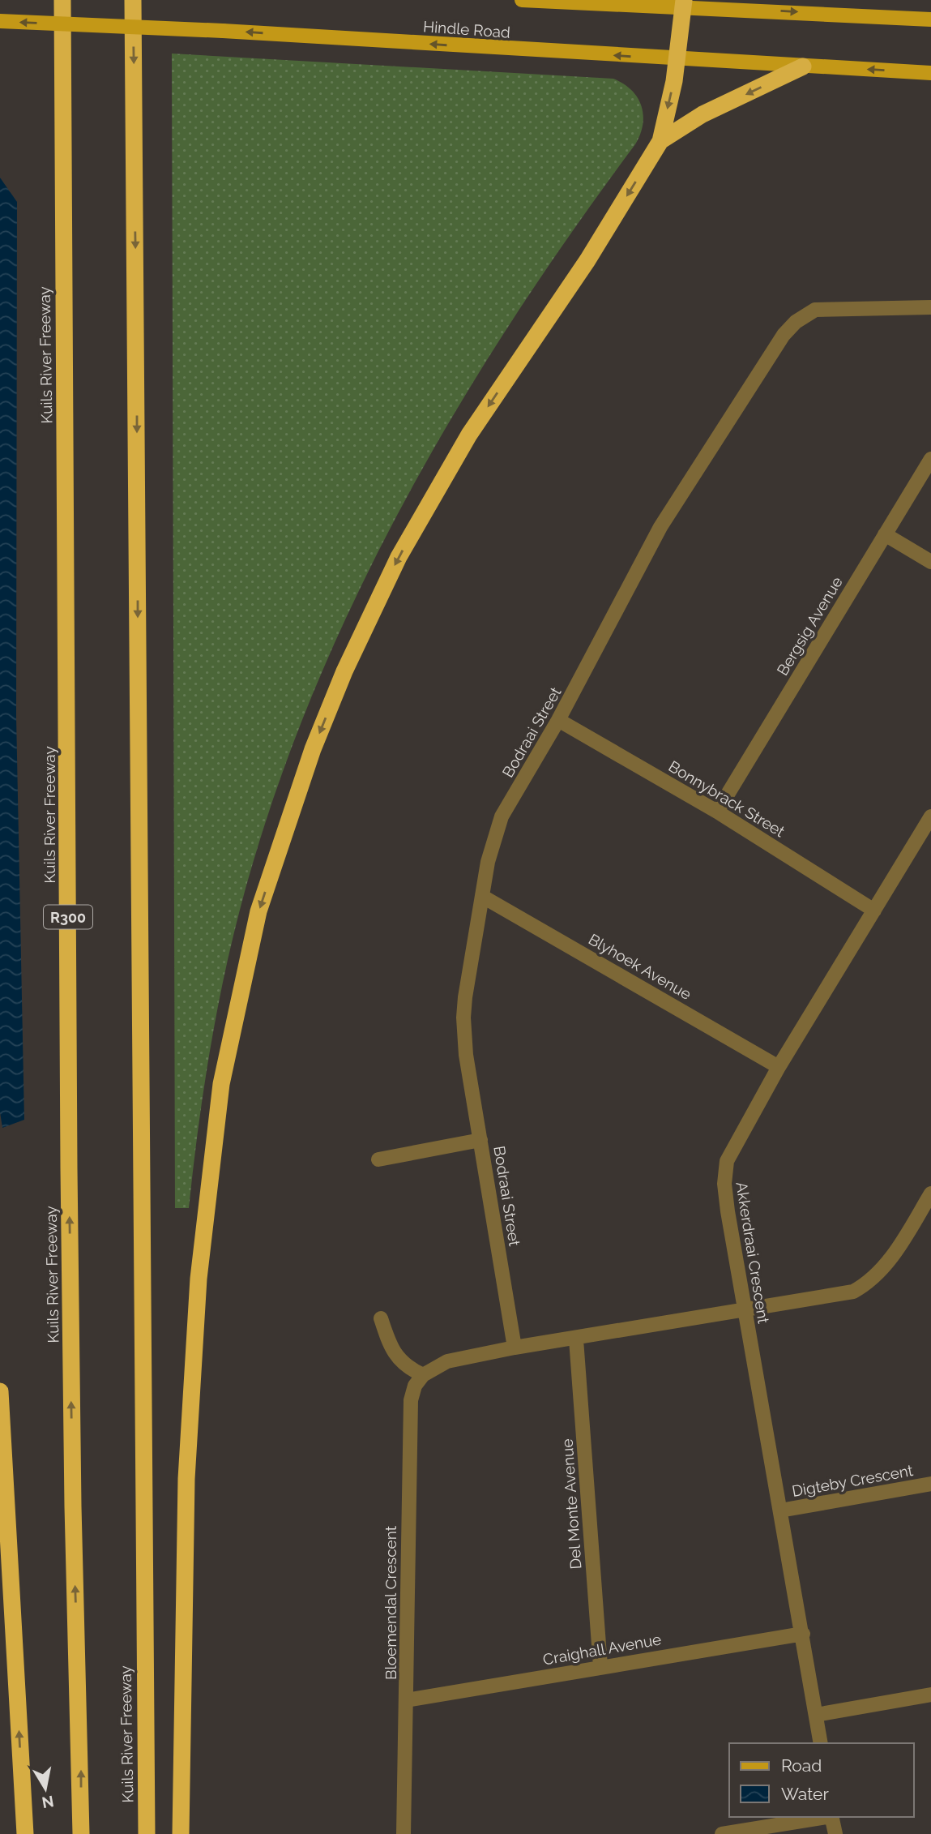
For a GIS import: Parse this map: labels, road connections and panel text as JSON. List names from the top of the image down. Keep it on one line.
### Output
{"streets":{"highway":["Kuils River Freeway","R300"],"main road":["Hindle Road"],"street":["Bergsig Avenue","Bodraai Street","Bonnybrack Street","Blyhoek Avenue","Akkerdraai Crescent","Digteby Crescent","Del Monte Avenue","Bloemendal Crescent","Craighall Avenue"]},"crossings":[["Bergsig Avenue","Bonnybrack Street"],["Bodraai Street","Bonnybrack Street"],["Bodraai Street","Blyhoek Avenue"],["Bonnybrack Street","Akkerdraai Crescent"],["Blyhoek Avenue","Akkerdraai Crescent"],["Akkerdraai Crescent","Digteby Crescent"],["Akkerdraai Crescent","Craighall Avenue"],["Del Monte Avenue","Craighall Avenue"],["Bloemendal Crescent","Craighall Avenue"]],"legend":["Road","Water"],"north":"bottom"}
